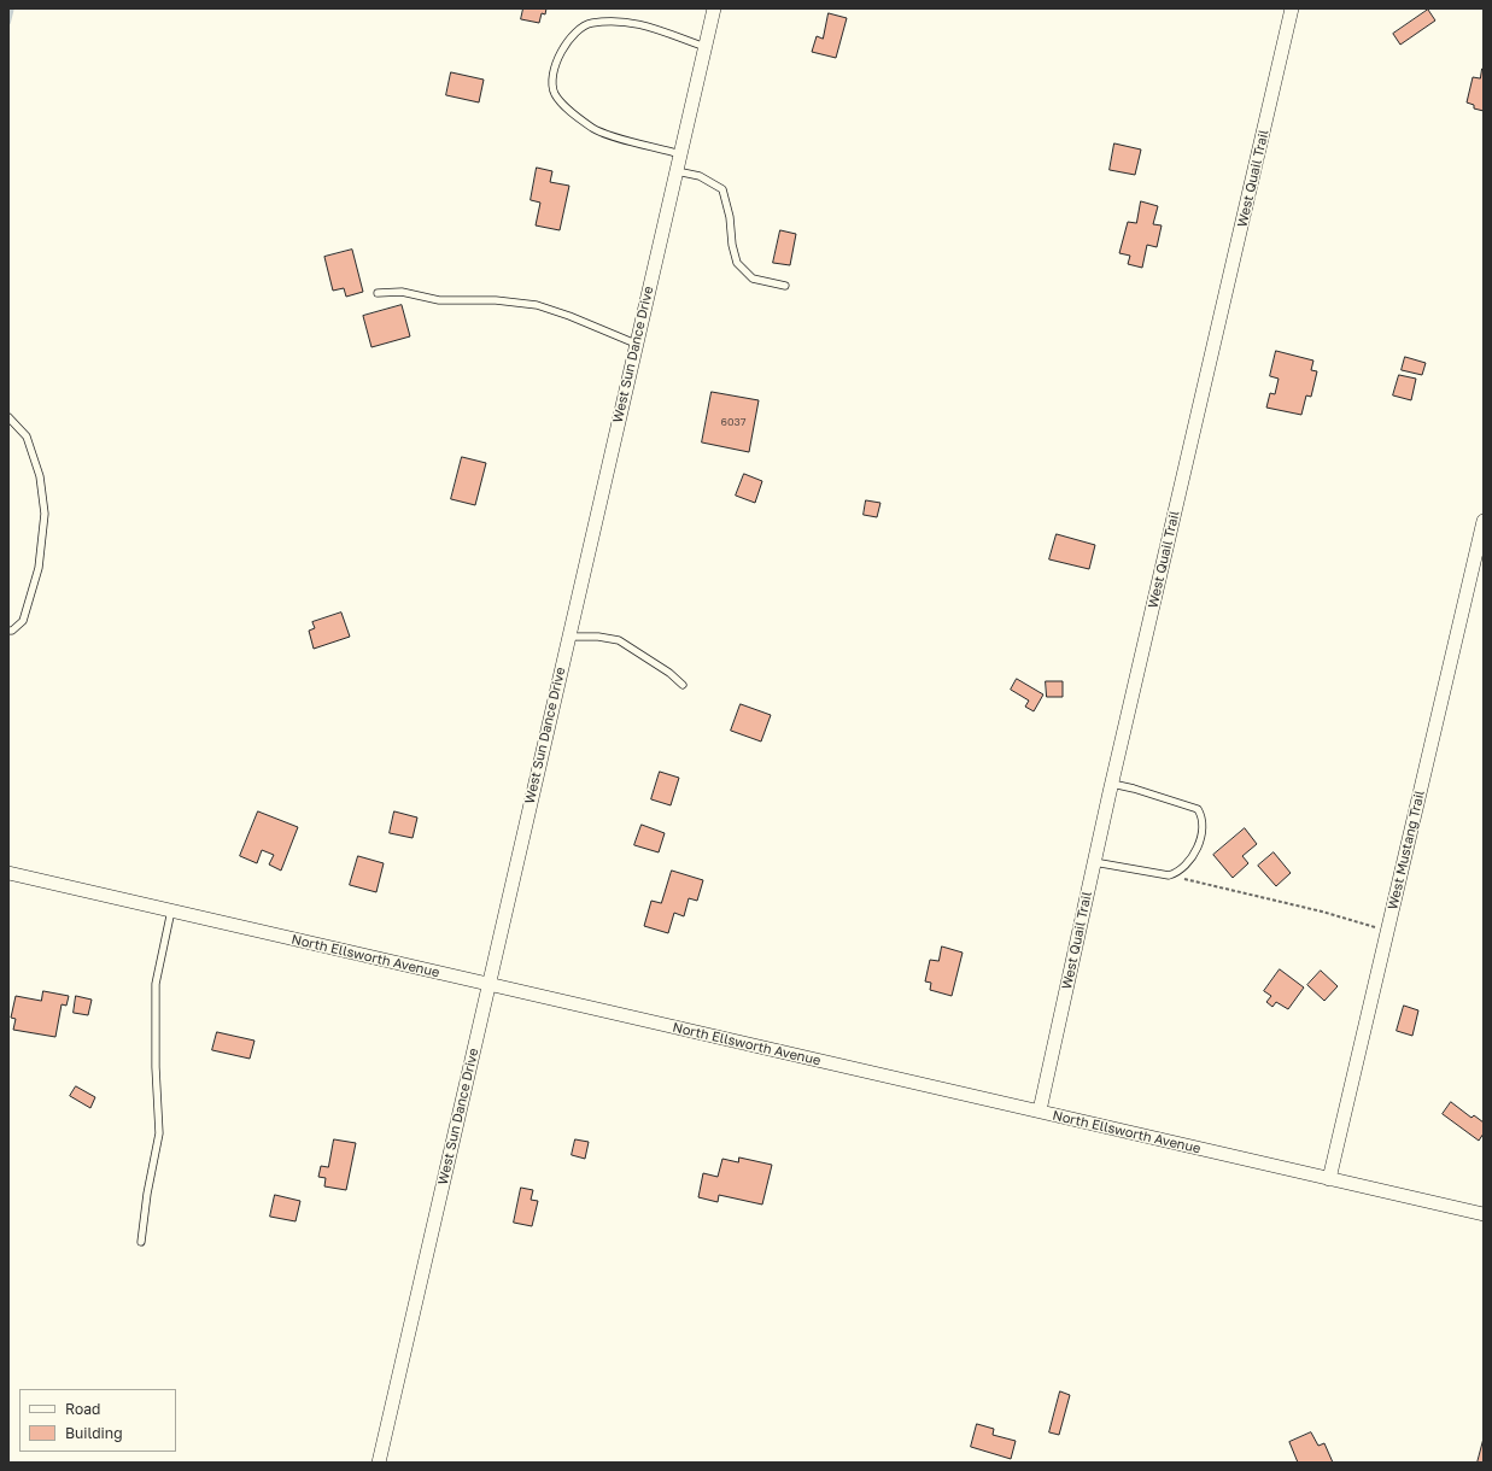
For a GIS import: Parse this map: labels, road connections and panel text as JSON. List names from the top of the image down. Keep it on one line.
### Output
{"streets":{"street":["West Quail Trail","West Sun Dance Drive","West Mustang Trail","North Ellsworth Avenue"]},"crossings":[["West Quail Trail","North Ellsworth Avenue"],["West Sun Dance Drive","North Ellsworth Avenue"],["West Mustang Trail","North Ellsworth Avenue"]],"house_numbers":["6037"],"legend":["Road","Building"]}
